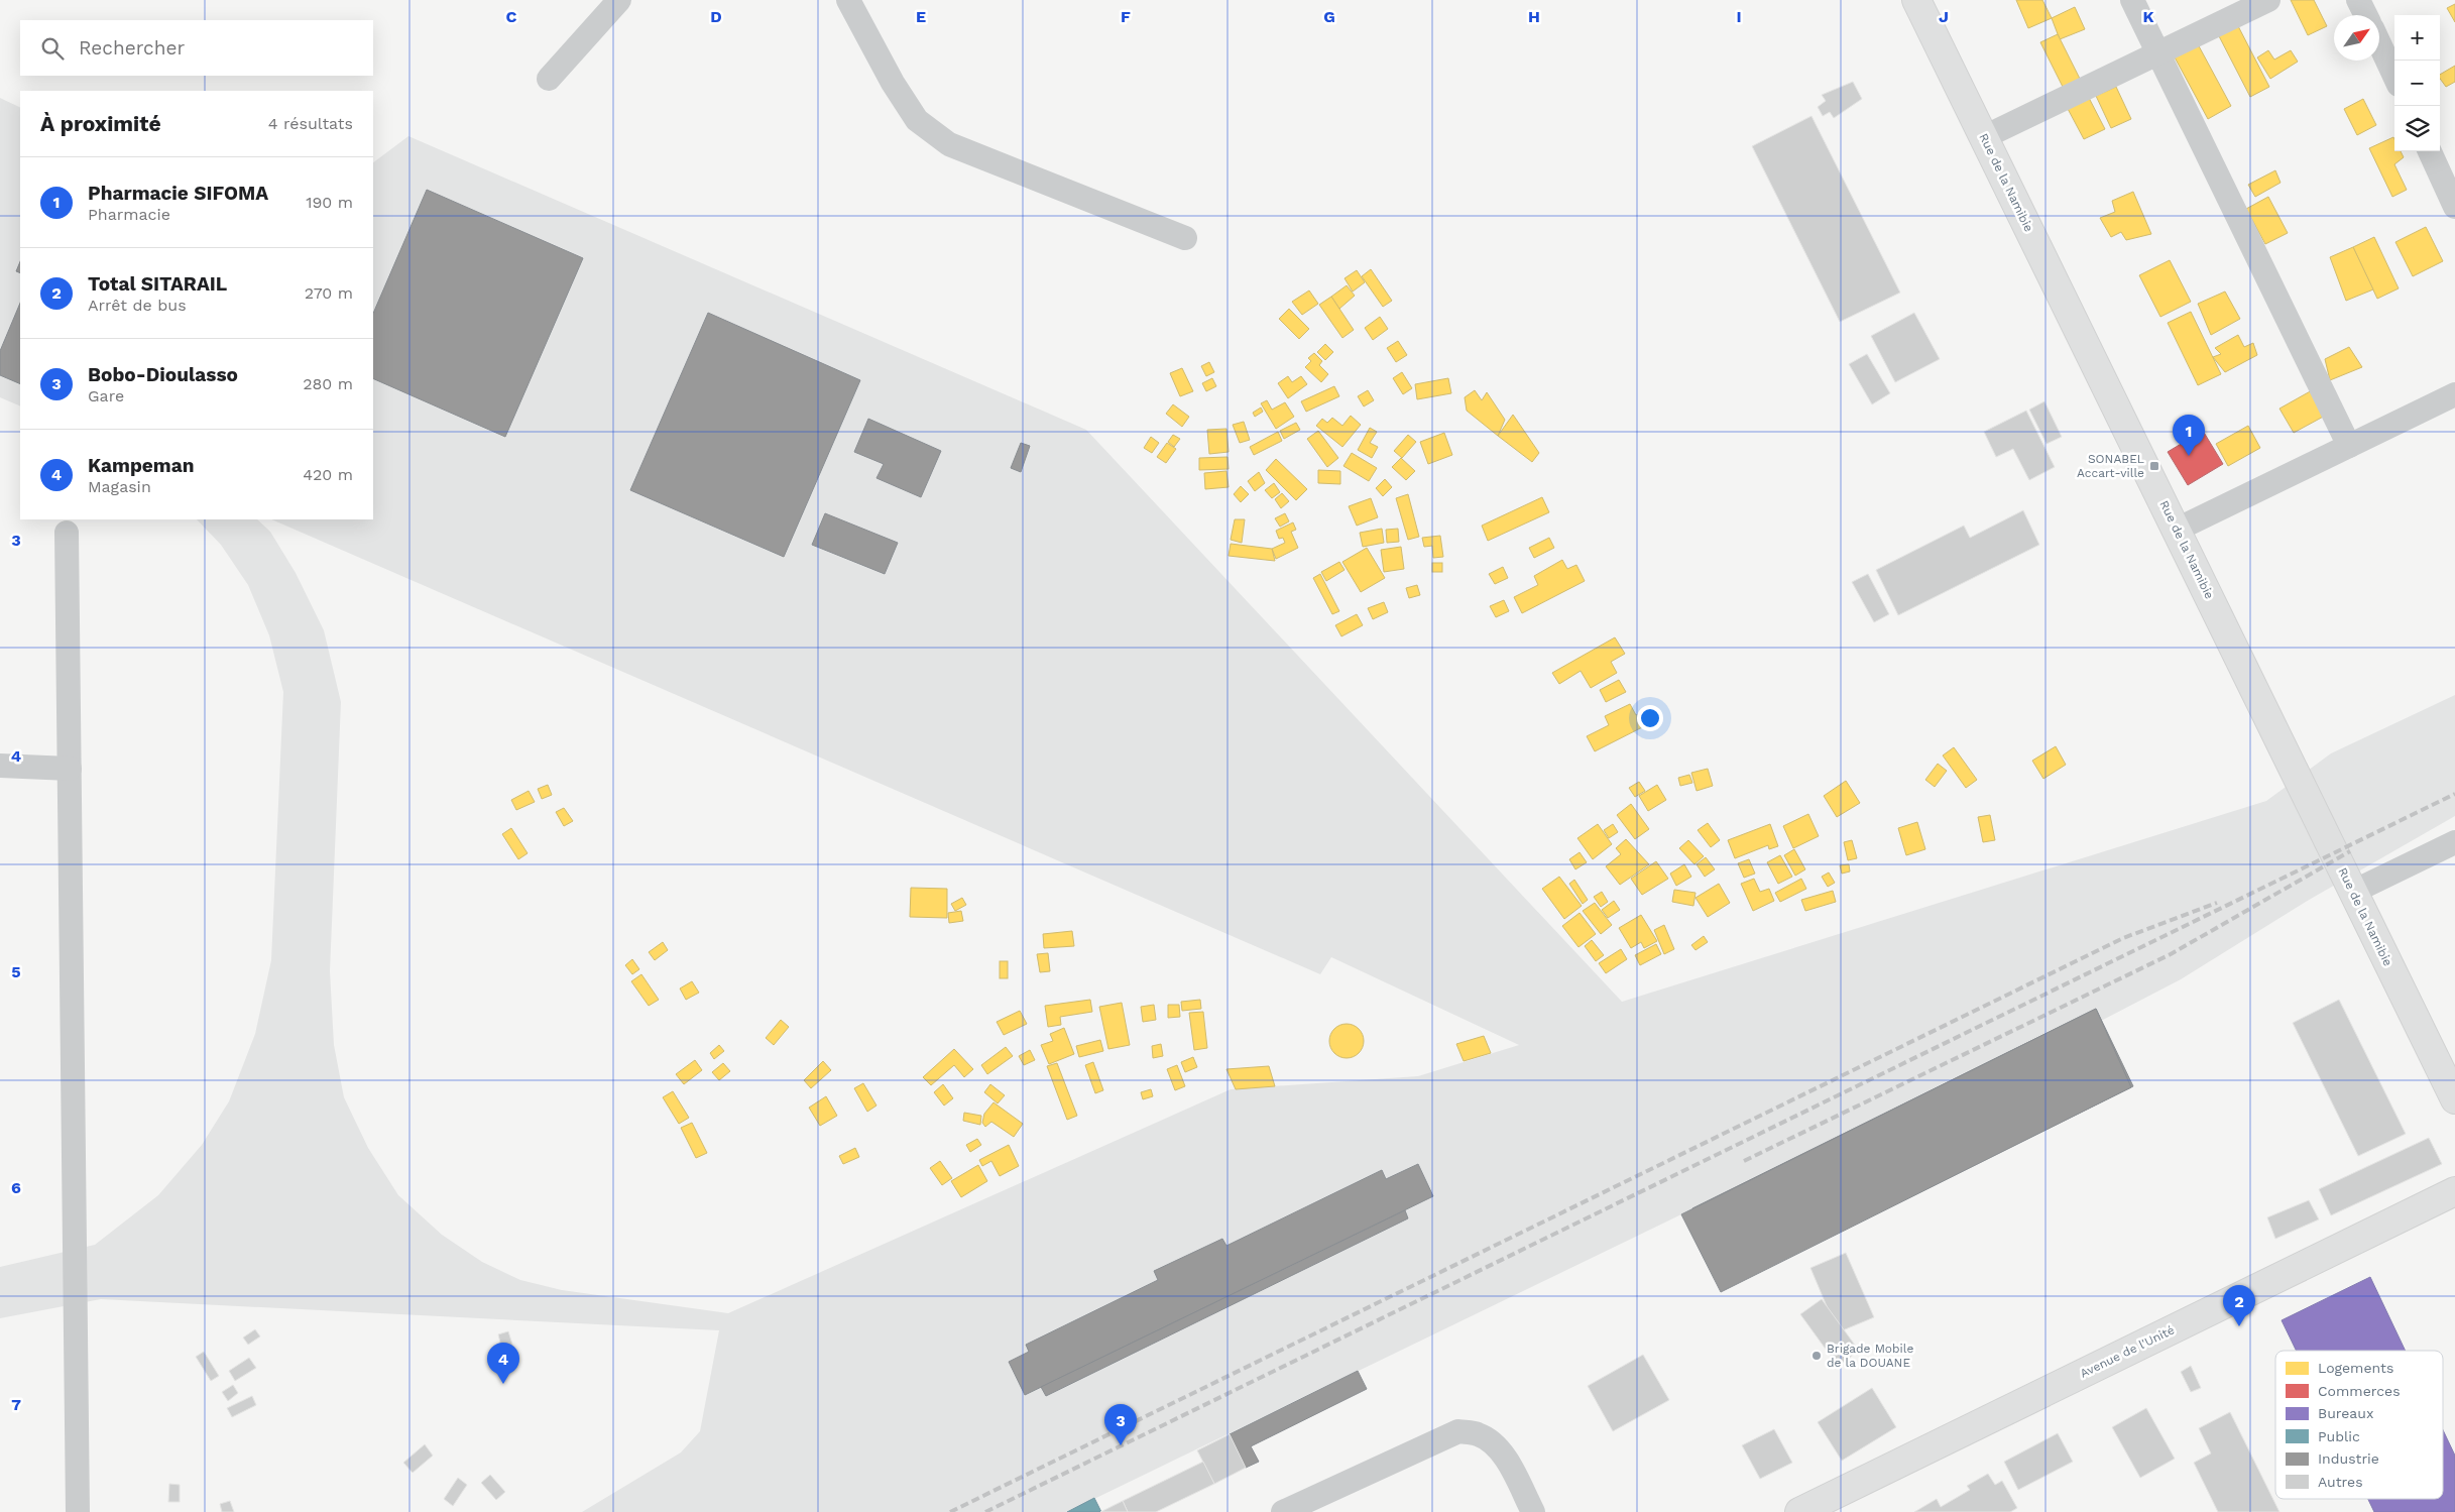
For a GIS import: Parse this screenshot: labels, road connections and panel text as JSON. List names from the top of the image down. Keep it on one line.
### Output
{"streets":{"street":["Rue de la Namibie","Avenue de l'Unité"]},"places":{"transit":["SONABEL Accart-ville"],"other":["Brigade Mobile de la DOUANE"]},"legend":["Logements","Commerces","Bureaux","Public","Industrie","Autres"],"north":"top right","page":{"map_buttons":["+","−"],"search":"Rechercher","heading":["À proximité","4 résultats"],"list":[{"mark":"1","name":"Pharmacie SIFOMA","note":"Pharmacie","value":"190 m"},{"mark":"2","name":"Total SITARAIL","note":"Arrêt de bus","value":"270 m"},{"mark":"3","name":"Bobo-Dioulasso","note":"Gare","value":"280 m"},{"mark":"4","name":"Kampeman","note":"Magasin","value":"420 m"}],"pins":["1","2","4","3"]},"grid":{"columns":["C","D","E","F","G","H","I","J","K"],"rows":["3","4","5","6","7"]}}
